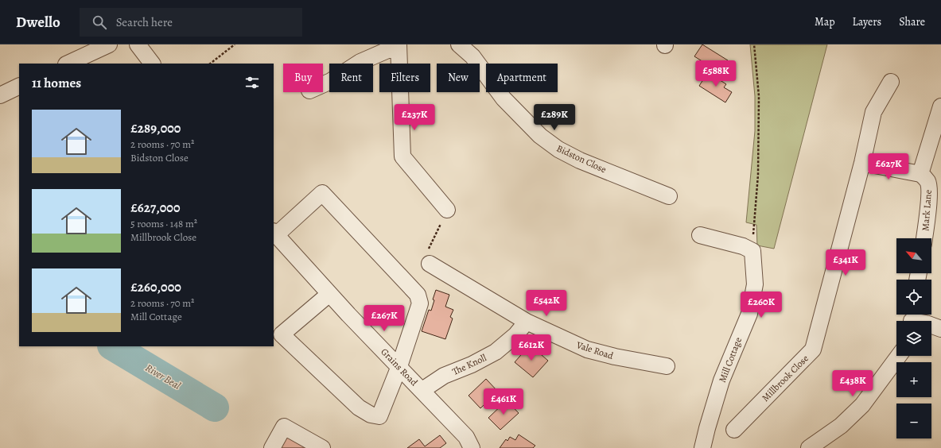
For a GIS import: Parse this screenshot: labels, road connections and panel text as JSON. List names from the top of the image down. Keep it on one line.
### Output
{"streets":{"street":["Bidston Close","Mark Lane","Vale Road","Mill Cottage","The Knoll","Grains Road","Millbrook Close"]},"crossings":[["Vale Road","The Knoll"],["The Knoll","Grains Road"]],"water":["River Beal"],"north":"top left","page":{"header":"Dwello","search":"Search here","nav":["Map","Layers","Share"],"price":["£588K","£237K","£289K","£627K","£341K","£542K","£260K","£267K","£612K","£438K","£461K"],"chip":["Buy","Rent","Filters","New","Apartment"],"heading":"11 homes","list":[{"name":"£289,000","note":"2 rooms · 70 m² · Bidston Close"},{"name":"£627,000","note":"5 rooms · 148 m² · Millbrook Close"},{"name":"£260,000","note":"2 rooms · 70 m² · Mill Cottage"}],"map_buttons":["+","−"]}}
